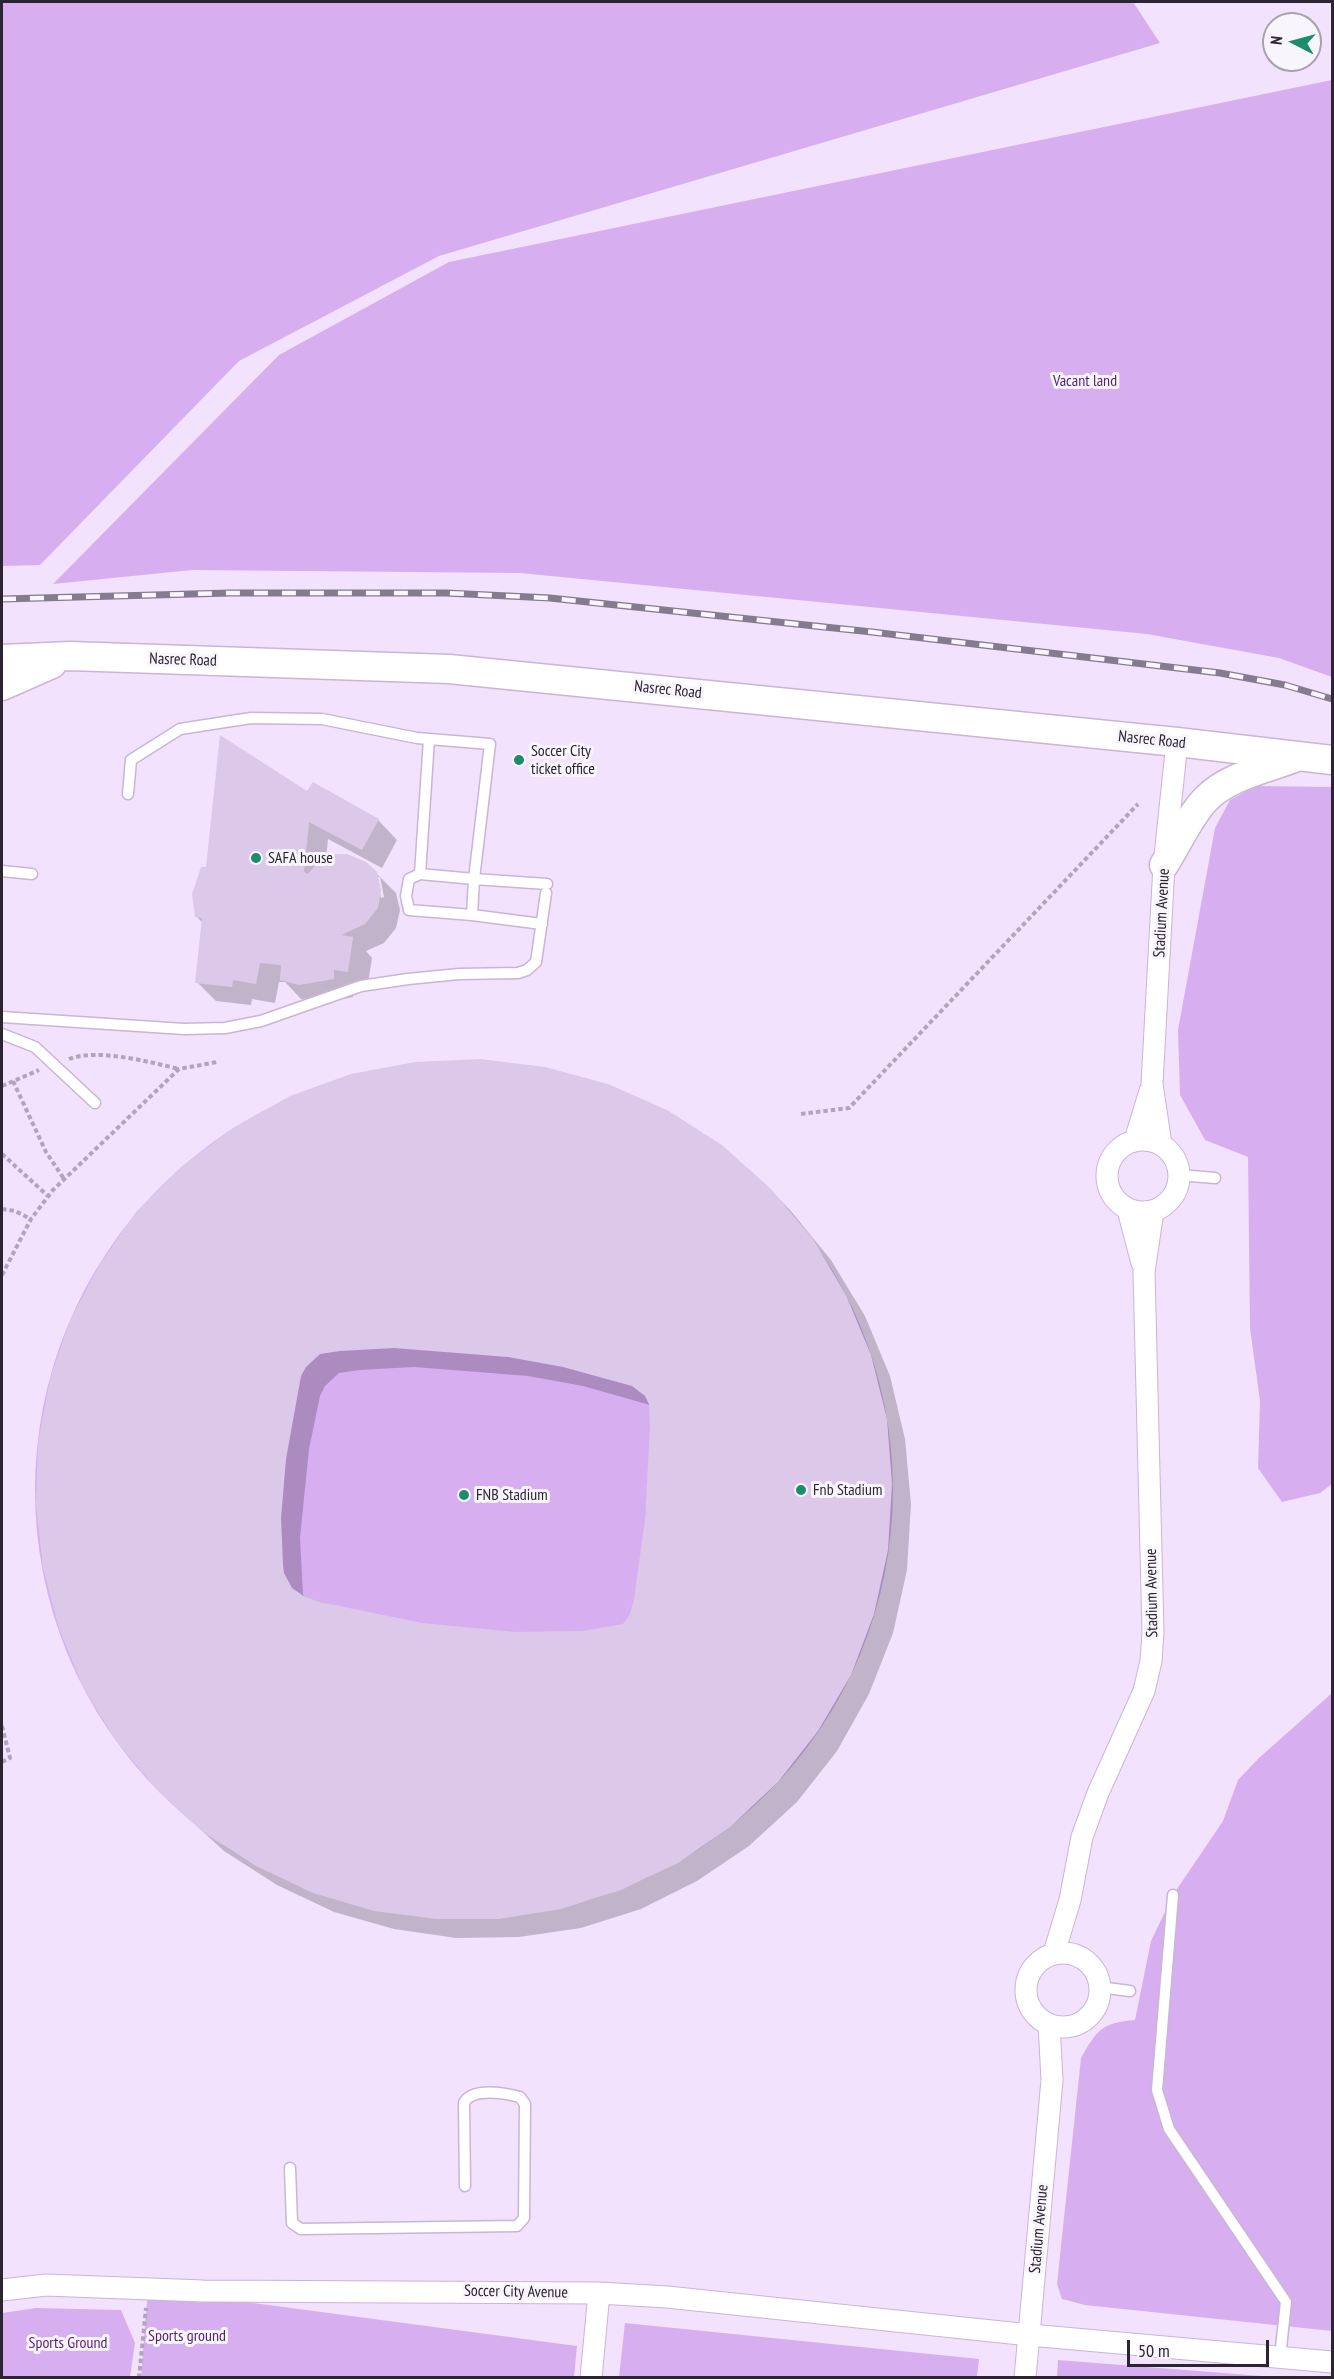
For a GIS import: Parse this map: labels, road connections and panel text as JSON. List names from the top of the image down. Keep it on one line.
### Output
{"streets":{"main road":["Nasrec Road"],"street":["Stadium Avenue","Soccer City Avenue"]},"crossings":[["Nasrec Road","Stadium Avenue"],["Stadium Avenue","Soccer City Avenue"]],"parks":["Vacant land","Sports ground","Sports Ground"],"places":["Soccer City ticket office","SAFA house","Fnb Stadium","FNB Stadium"],"scale_bar":"50 m","north":"left"}
